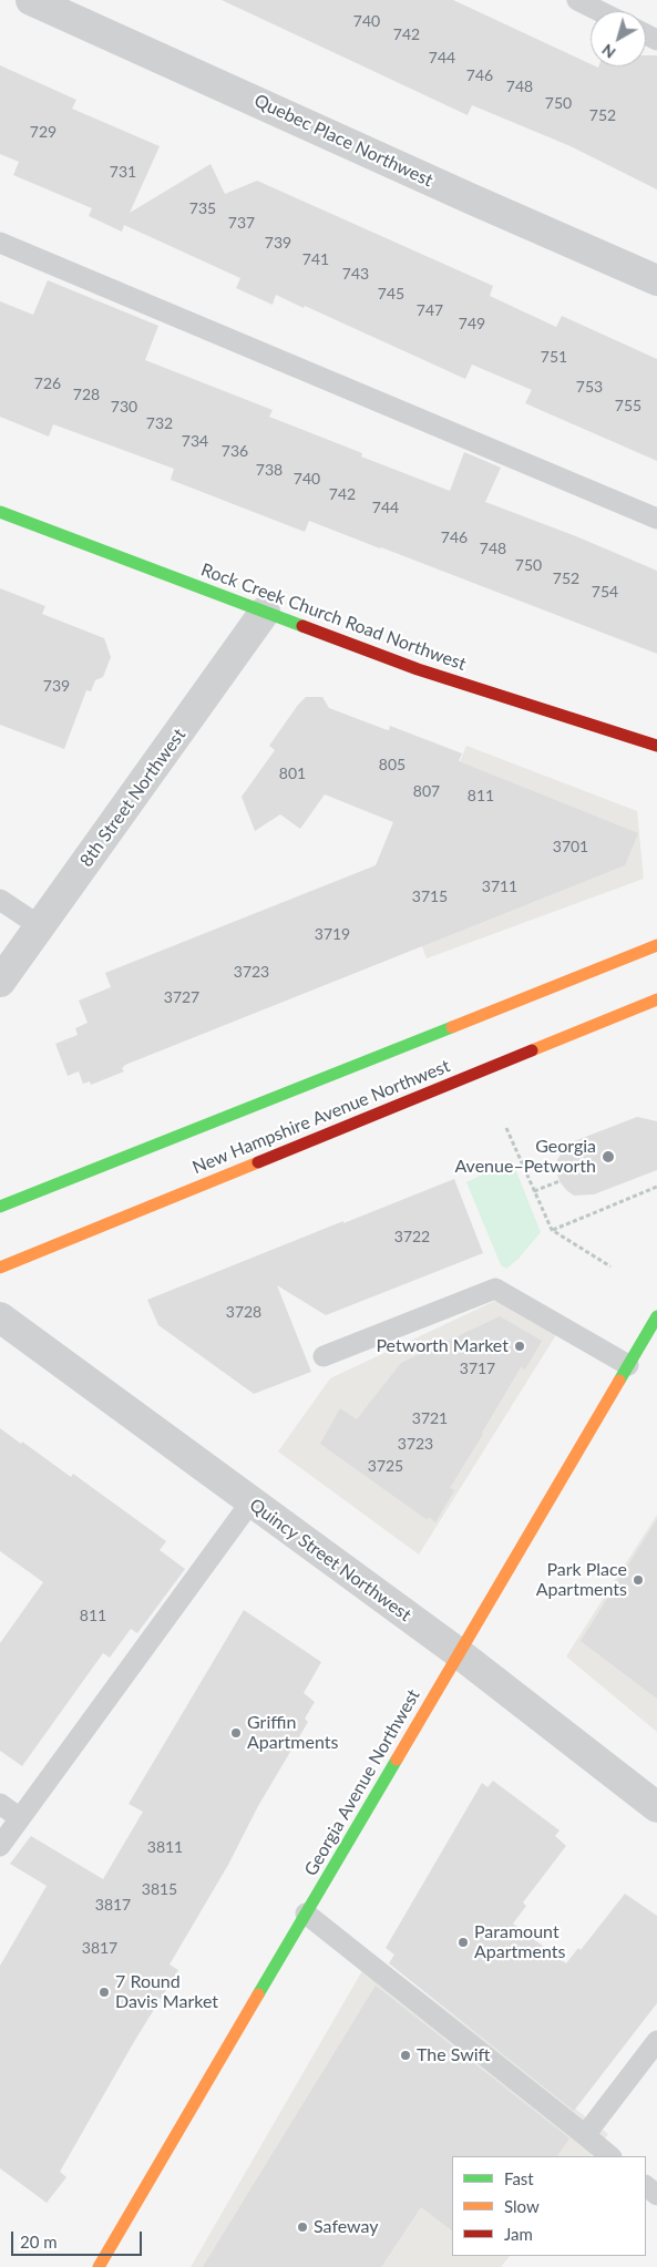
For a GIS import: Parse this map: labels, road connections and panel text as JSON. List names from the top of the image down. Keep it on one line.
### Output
{"streets":{"main road":["Rock Creek Church Road Northwest","New Hampshire Avenue Northwest","Georgia Avenue Northwest"],"street":["Quebec Place Northwest","8th Street Northwest","Quincy Street Northwest"]},"crossings":[["Rock Creek Church Road Northwest","8th Street Northwest"],["Quincy Street Northwest","Georgia Avenue Northwest"]],"places":["Georgia Avenue–Petworth","Petworth Market","Park Place Apartments","Griffin Apartments","Paramount Apartments","7 Round Davis Market","The Swift","Safeway"],"house_numbers":["740","742","744","746","748","750","752","729","731","735","737","739","741","743","745","747","749","751","726","753","728","755","730","732","734","736","738","740","742","744","746","748","750","752","754","739","805","801","807","811","3701","3711","3715","3719","3723","3727","3722","3728","3717","3721","3723","3725","811","3811","3815","3817","3817"],"legend":["Fast","Slow","Jam"],"scale_bar":"20 m","north":"bottom left"}
